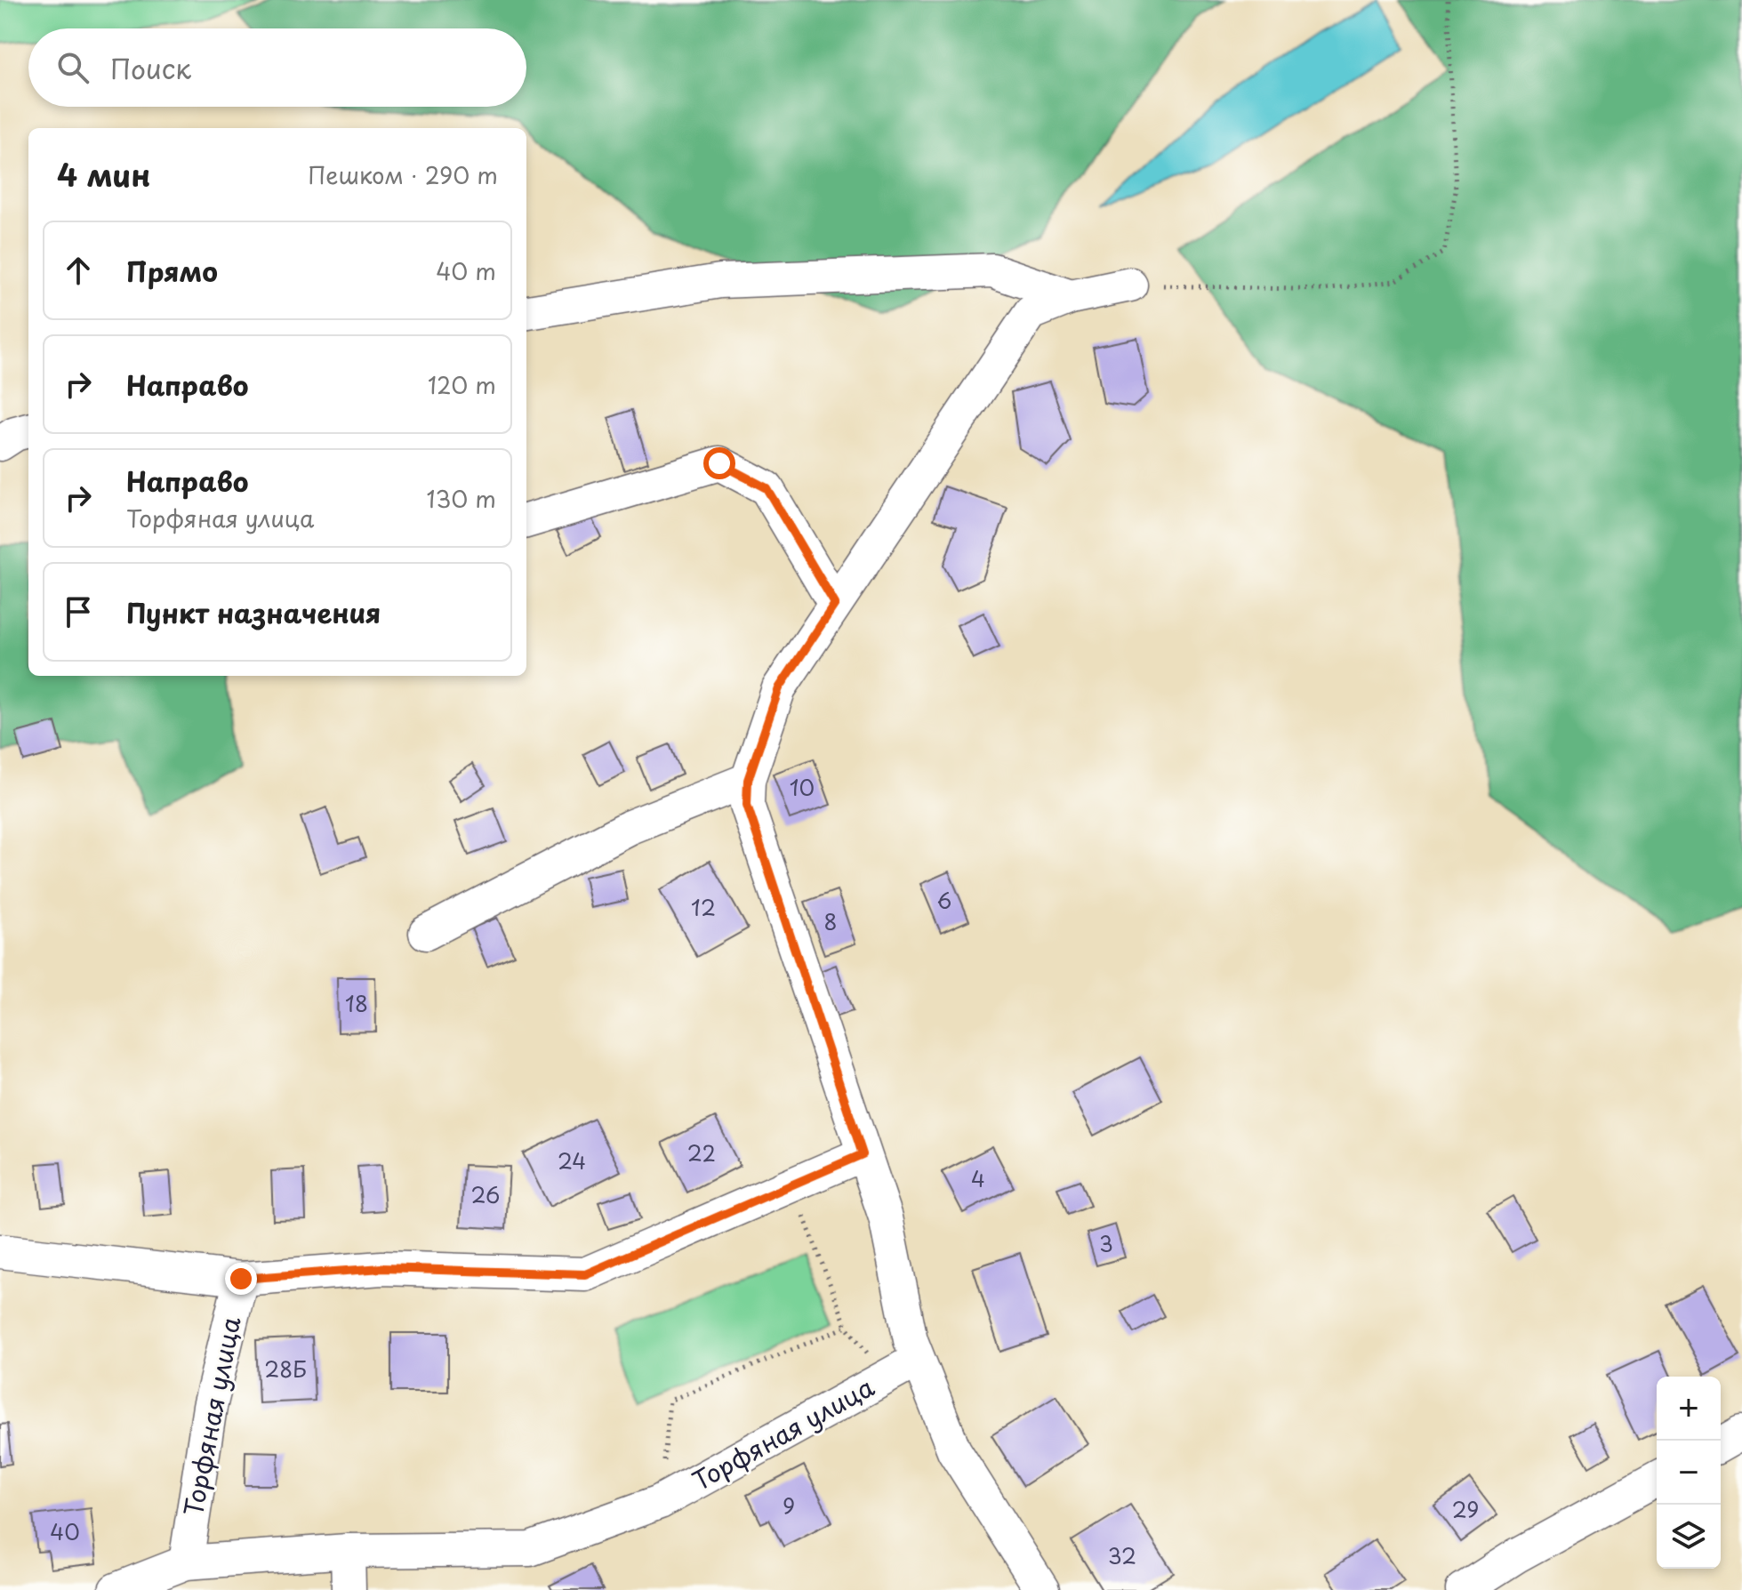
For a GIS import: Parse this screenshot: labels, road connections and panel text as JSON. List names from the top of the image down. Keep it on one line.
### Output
{"streets":{"street":["Торфяная улица"]},"house_numbers":["10","6","12","8","18","22","24","4","26","3","28Б","9","29","40","32"],"page":{"search":"Поиск","heading":["4 мин","Пешком · 290 m"],"list":[["Прямо","40 m"],["Направо","120 m"],["Направо","Торфяная улица","130 m"],"Пункт назначения"],"map_buttons":["+","−"]}}
